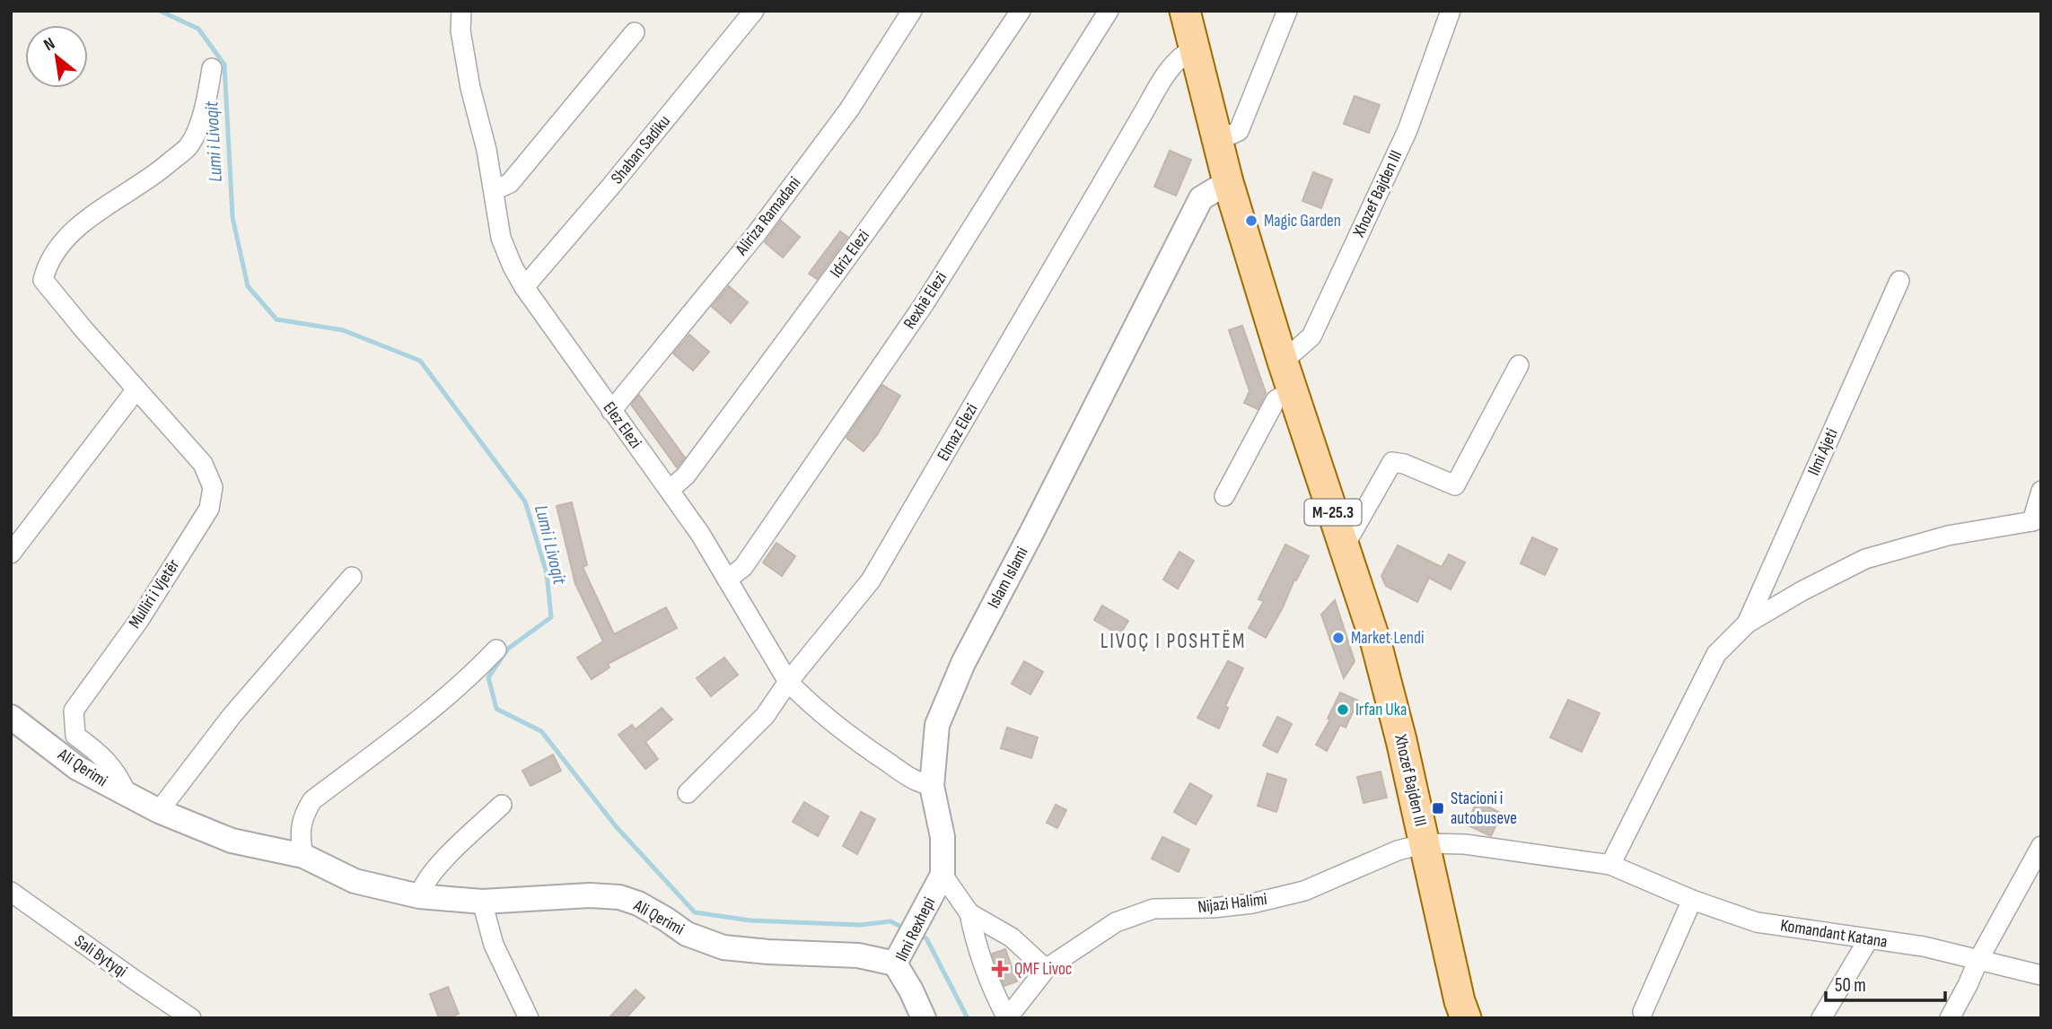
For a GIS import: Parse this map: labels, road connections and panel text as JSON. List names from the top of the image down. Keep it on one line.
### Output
{"streets":{"main road":["Xhozef Bajden III","M-25.3"],"street":["Shaban Sadiku","Aliriza Ramadani","Idriz Elezi","Rexhë Elezi","Elez Elezi","Elmaz Elezi","Ilmi Ajeti","Islam Islami","Mulliri i Vjetër","Ali Qerimi","Nijazi Halimi","Ilmi Rexhepi","Komandant Katana","Sali Bytyqi"]},"crossings":[["Shaban Sadiku","Elez Elezi"],["Xhozef Bajden III","Elmaz Elezi"],["Xhozef Bajden III","Islam Islami"],["Xhozef Bajden III","Nijazi Halimi"],["Xhozef Bajden III","Komandant Katana"],["Aliriza Ramadani","Elez Elezi"],["Idriz Elezi","Elez Elezi"],["Rexhë Elezi","Elez Elezi"],["Elez Elezi","Elmaz Elezi"],["Elez Elezi","Islam Islami"],["Ilmi Ajeti","Komandant Katana"],["Islam Islami","Ilmi Rexhepi"],["Mulliri i Vjetër","Ali Qerimi"],["Ali Qerimi","Ilmi Rexhepi"],["Nijazi Halimi","Komandant Katana"]],"districts":["LIVOÇ I POSHTËM"],"water":["Lumi i Livoqit"],"places":{"other":["Magic Garden","Market Lendi","Irfan Uka"],"transit":["Stacioni i autobuseve"],"health":["QMF Livoc"]},"scale_bar":"50 m","north":"top left"}
